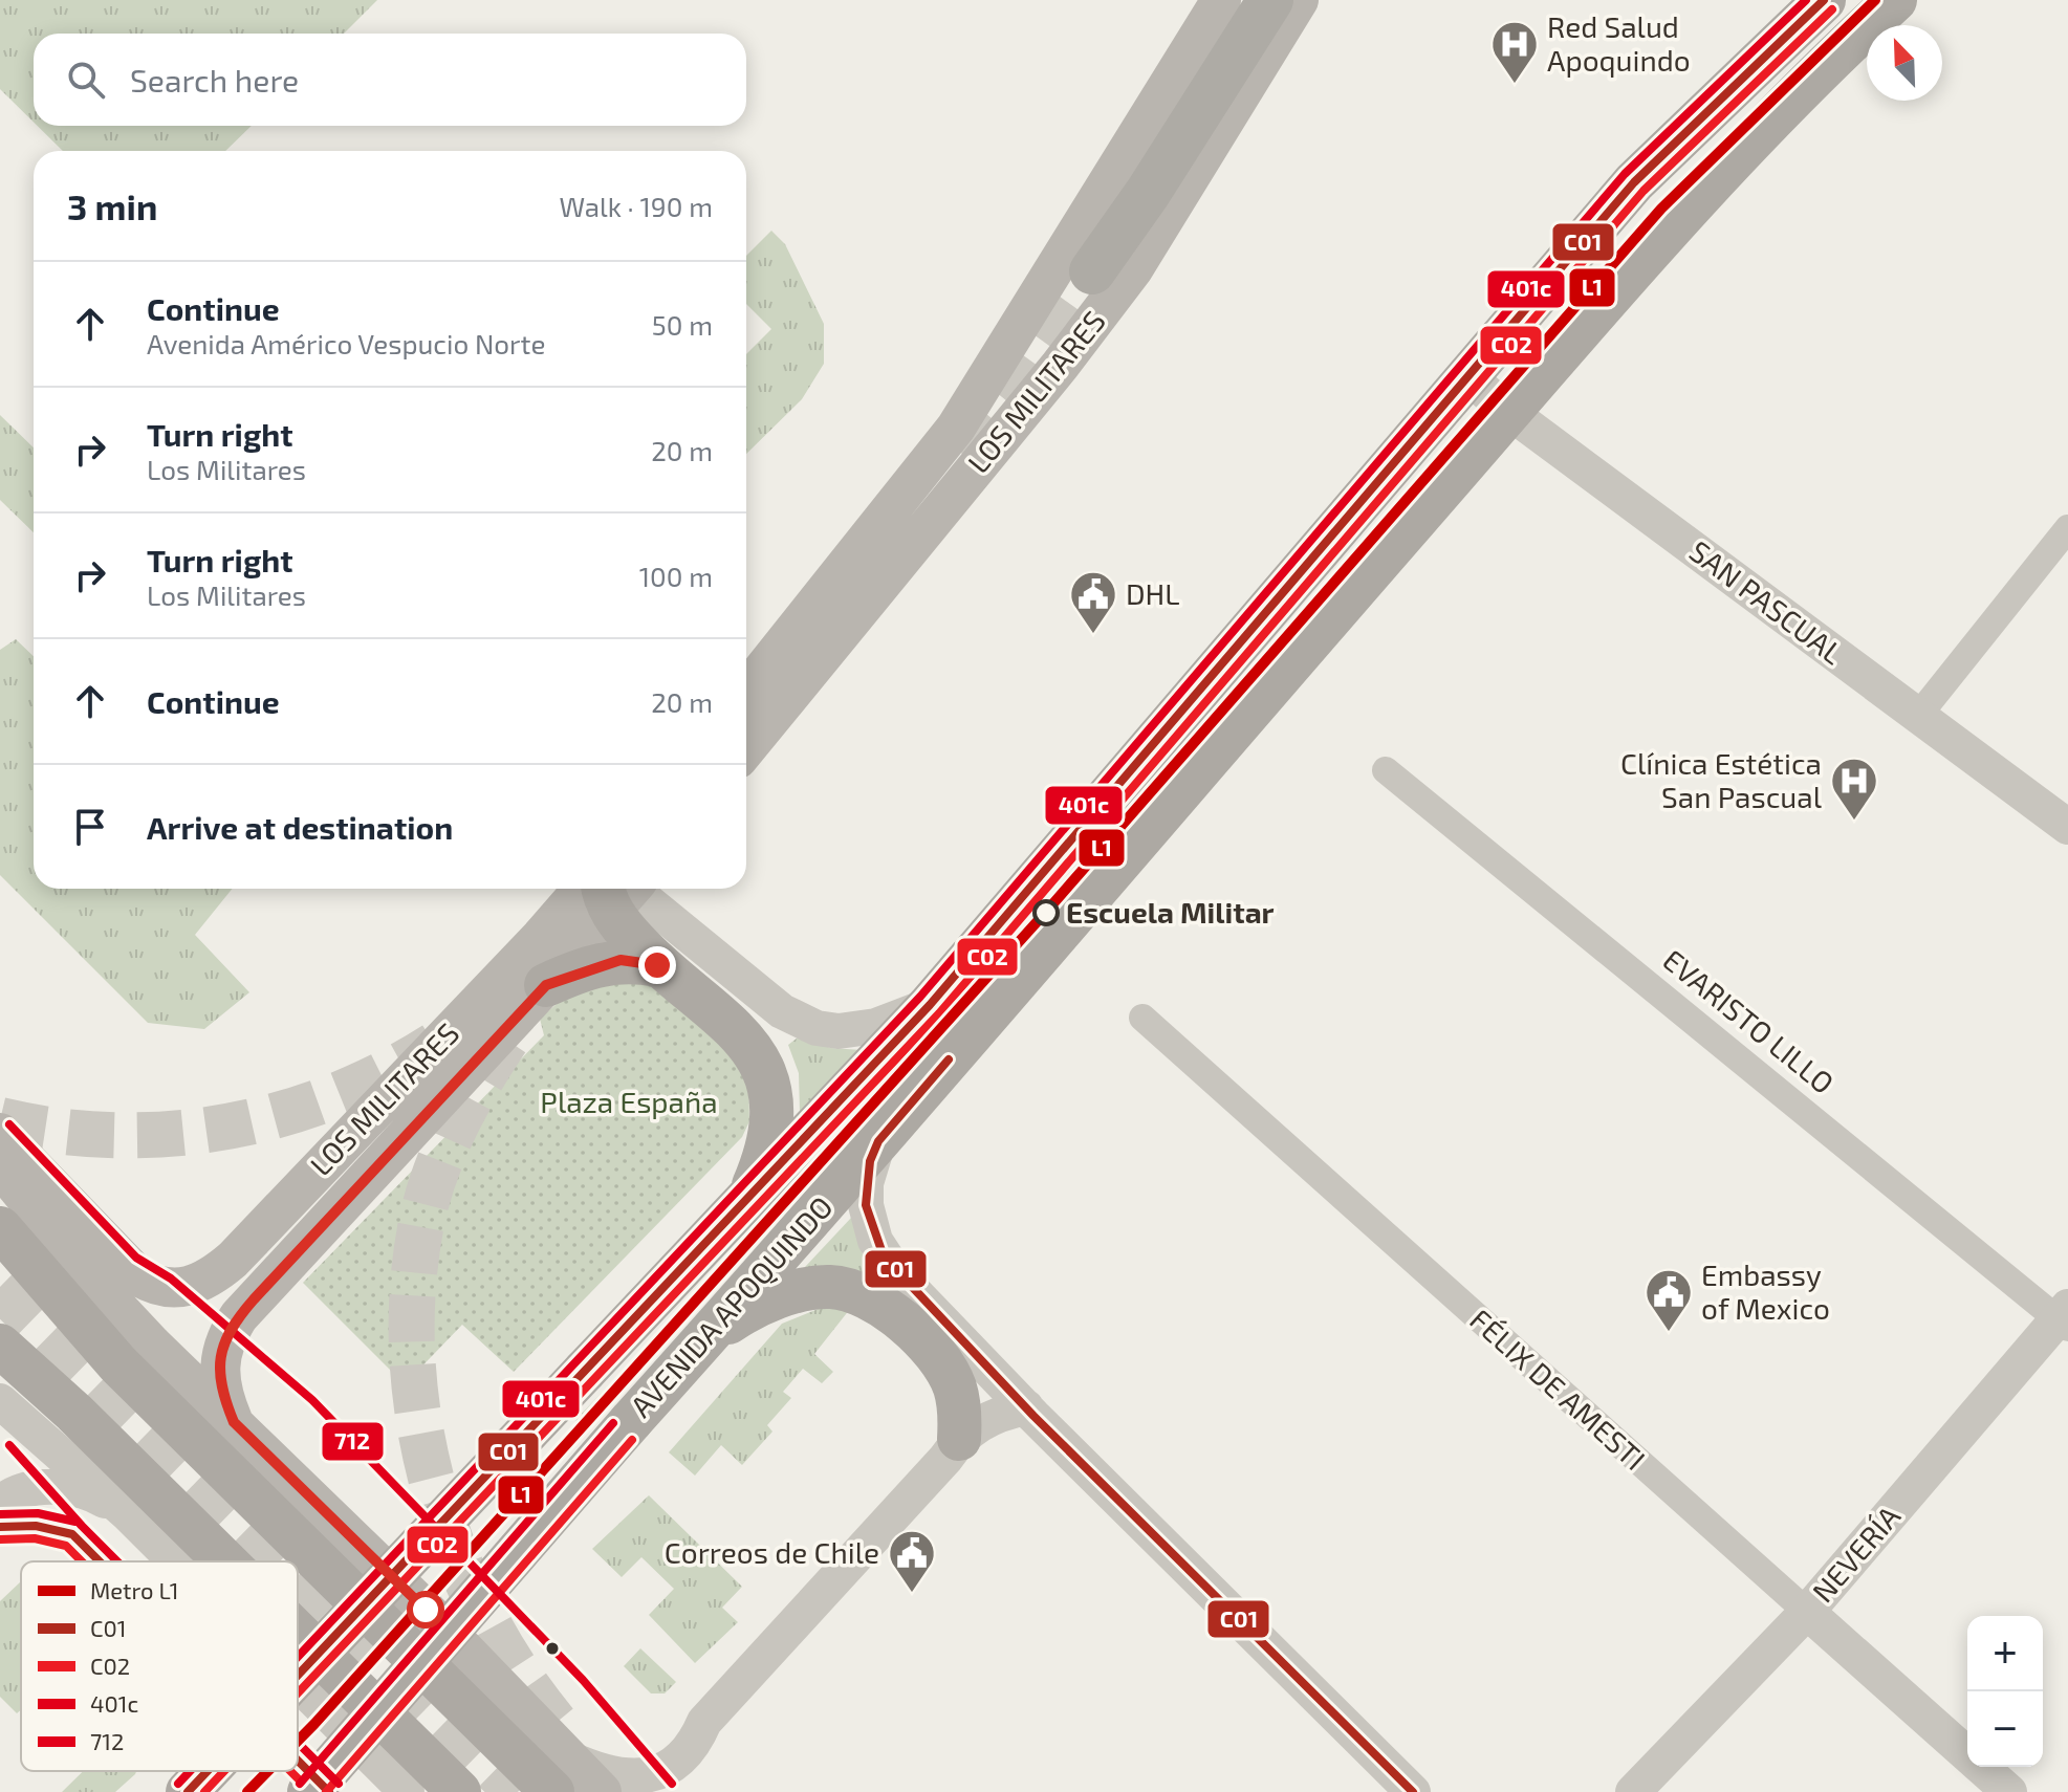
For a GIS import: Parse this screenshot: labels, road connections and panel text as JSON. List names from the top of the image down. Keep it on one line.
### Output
{"streets":{"main road":["LOS MILITARES","AVENIDA APOQUINDO"],"street":["SAN PASCUAL","EVARISTO LILLO","FÉLIX DE AMESTI","NEVERÍA"]},"crossings":[["SAN PASCUAL","AVENIDA APOQUINDO"],["EVARISTO LILLO","NEVERÍA"],["FÉLIX DE AMESTI","NEVERÍA"]],"parks":["Plaza España"],"places":{"hospital":["Red Salud Apoquindo","Clínica Estética San Pascual"],"public building":["DHL","Embassy of Mexico","Correos de Chile"],"other":["Escuela Militar"]},"lines":["metro line L1","transit line C01","transit line 401c","transit line C02","transit line 712"],"legend":["Metro L1","C01","C02","401c","712"],"north":"top left","page":{"search":"Search here","heading":["3 min","Walk · 190 m"],"list":[["Continue","Avenida Américo Vespucio Norte","50 m"],["Turn right","Los Militares","20 m"],["Turn right","Los Militares","100 m"],["Continue","20 m"],"Arrive at destination"],"map_buttons":["+","−"]}}
